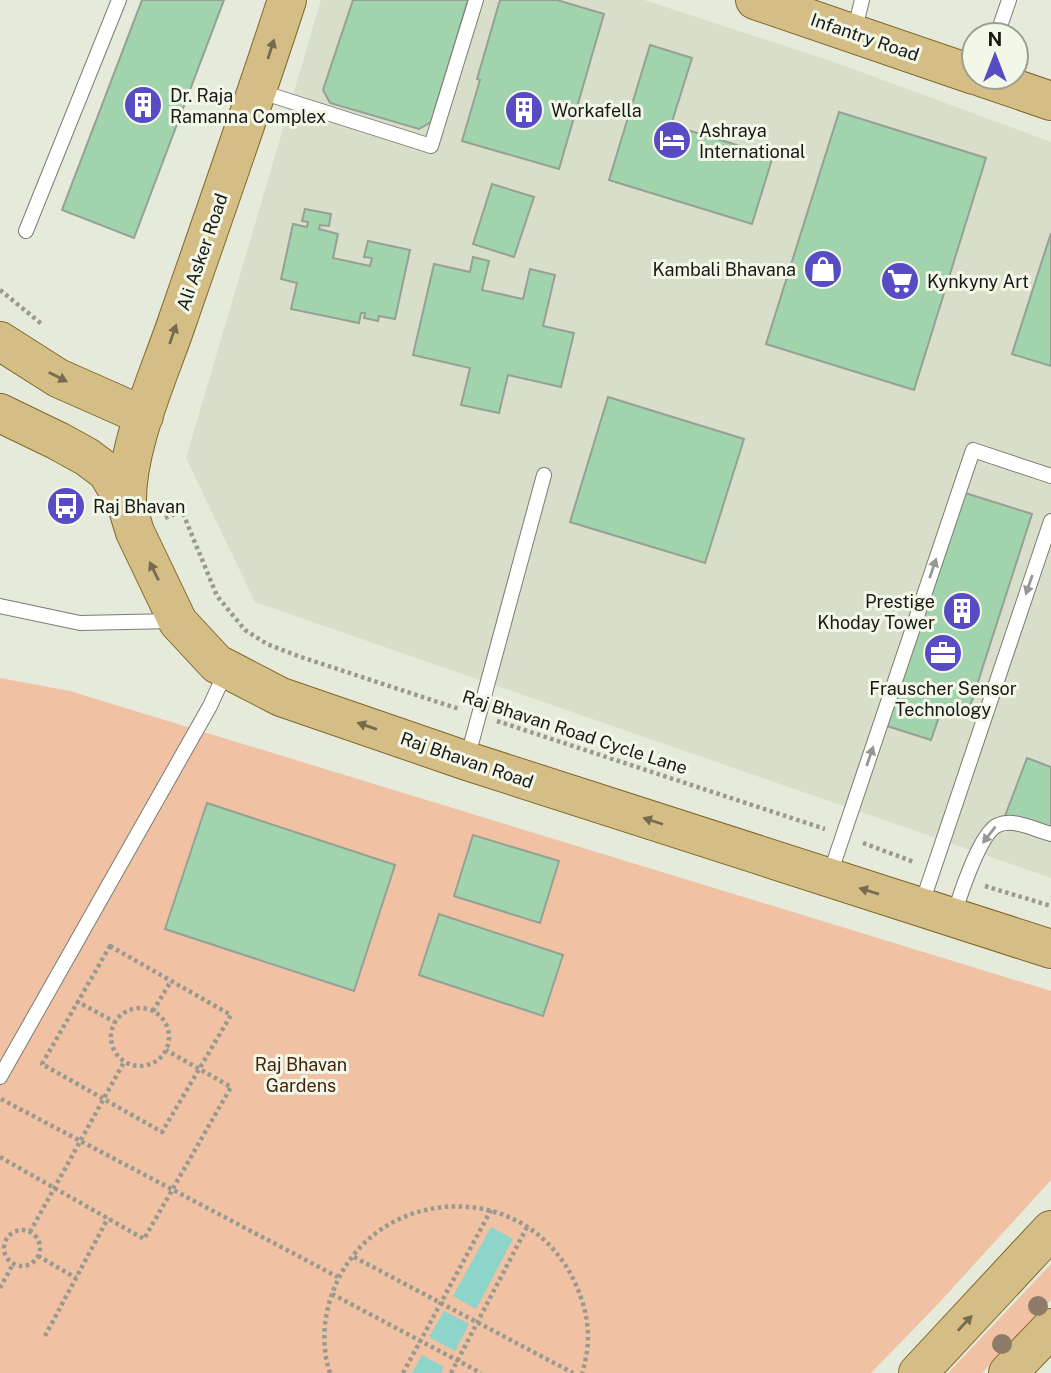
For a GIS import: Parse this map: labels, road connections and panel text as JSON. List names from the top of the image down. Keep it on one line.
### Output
{"streets":{"main road":["Infantry Road","Ali Asker Road","Raj Bhavan Road"],"path":["Raj Bhavan Road Cycle Lane"]},"crossings":[["Ali Asker Road","Raj Bhavan Road Cycle Lane"],["Ali Asker Road","Raj Bhavan Road"],["Raj Bhavan Road Cycle Lane","Raj Bhavan Road"]],"one_way":["Ali Asker Road","Raj Bhavan Road"],"parks":["Raj Bhavan Gardens"],"places":{"building":["Dr. Raja Ramanna Complex","Workafella","Prestige Khoday Tower"],"hotel":["Ashraya International"],"shop":["Kambali Bhavana"],"supermarket":["Kynkyny Art"],"bus stop":["Raj Bhavan"],"office":["Frauscher Sensor Technology"]},"north":"top"}
